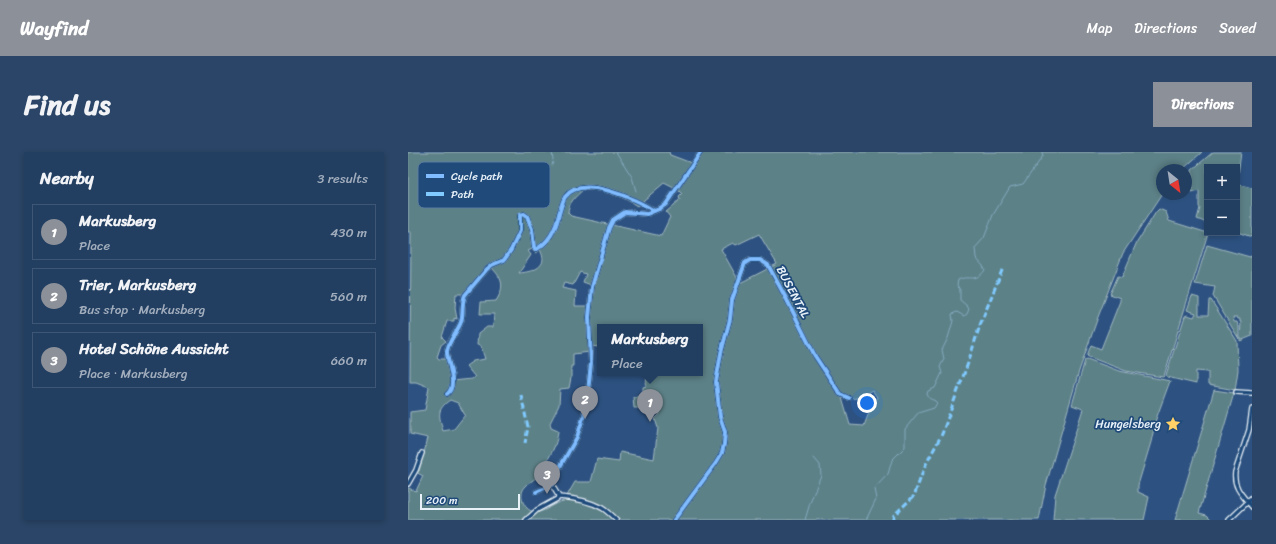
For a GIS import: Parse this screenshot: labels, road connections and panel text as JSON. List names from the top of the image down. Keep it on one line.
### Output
{"streets":{"street":["BUSENTAL"]},"places":{"place":["Hungelsberg"]},"legend":["Cycle path","Path"],"scale_bar":"200 m","north":"bottom right","page":{"header":"Wayfind","nav":["Map","Directions","Saved"],"title":"Find us","buttons":"Directions","heading":["Nearby","3 results"],"map_buttons":["+","−"],"list":[{"mark":"1","name":"Markusberg","note":"Place","value":"430 m"},{"mark":"2","name":"Trier, Markusberg","note":"Bus stop · Markusberg","value":"560 m"},{"mark":"3","name":"Hotel Schöne Aussicht","note":"Place · Markusberg","value":"660 m"}],"popup":["Markusberg","Place"],"pins":["2","1","3"],"scale":"200 m"}}
